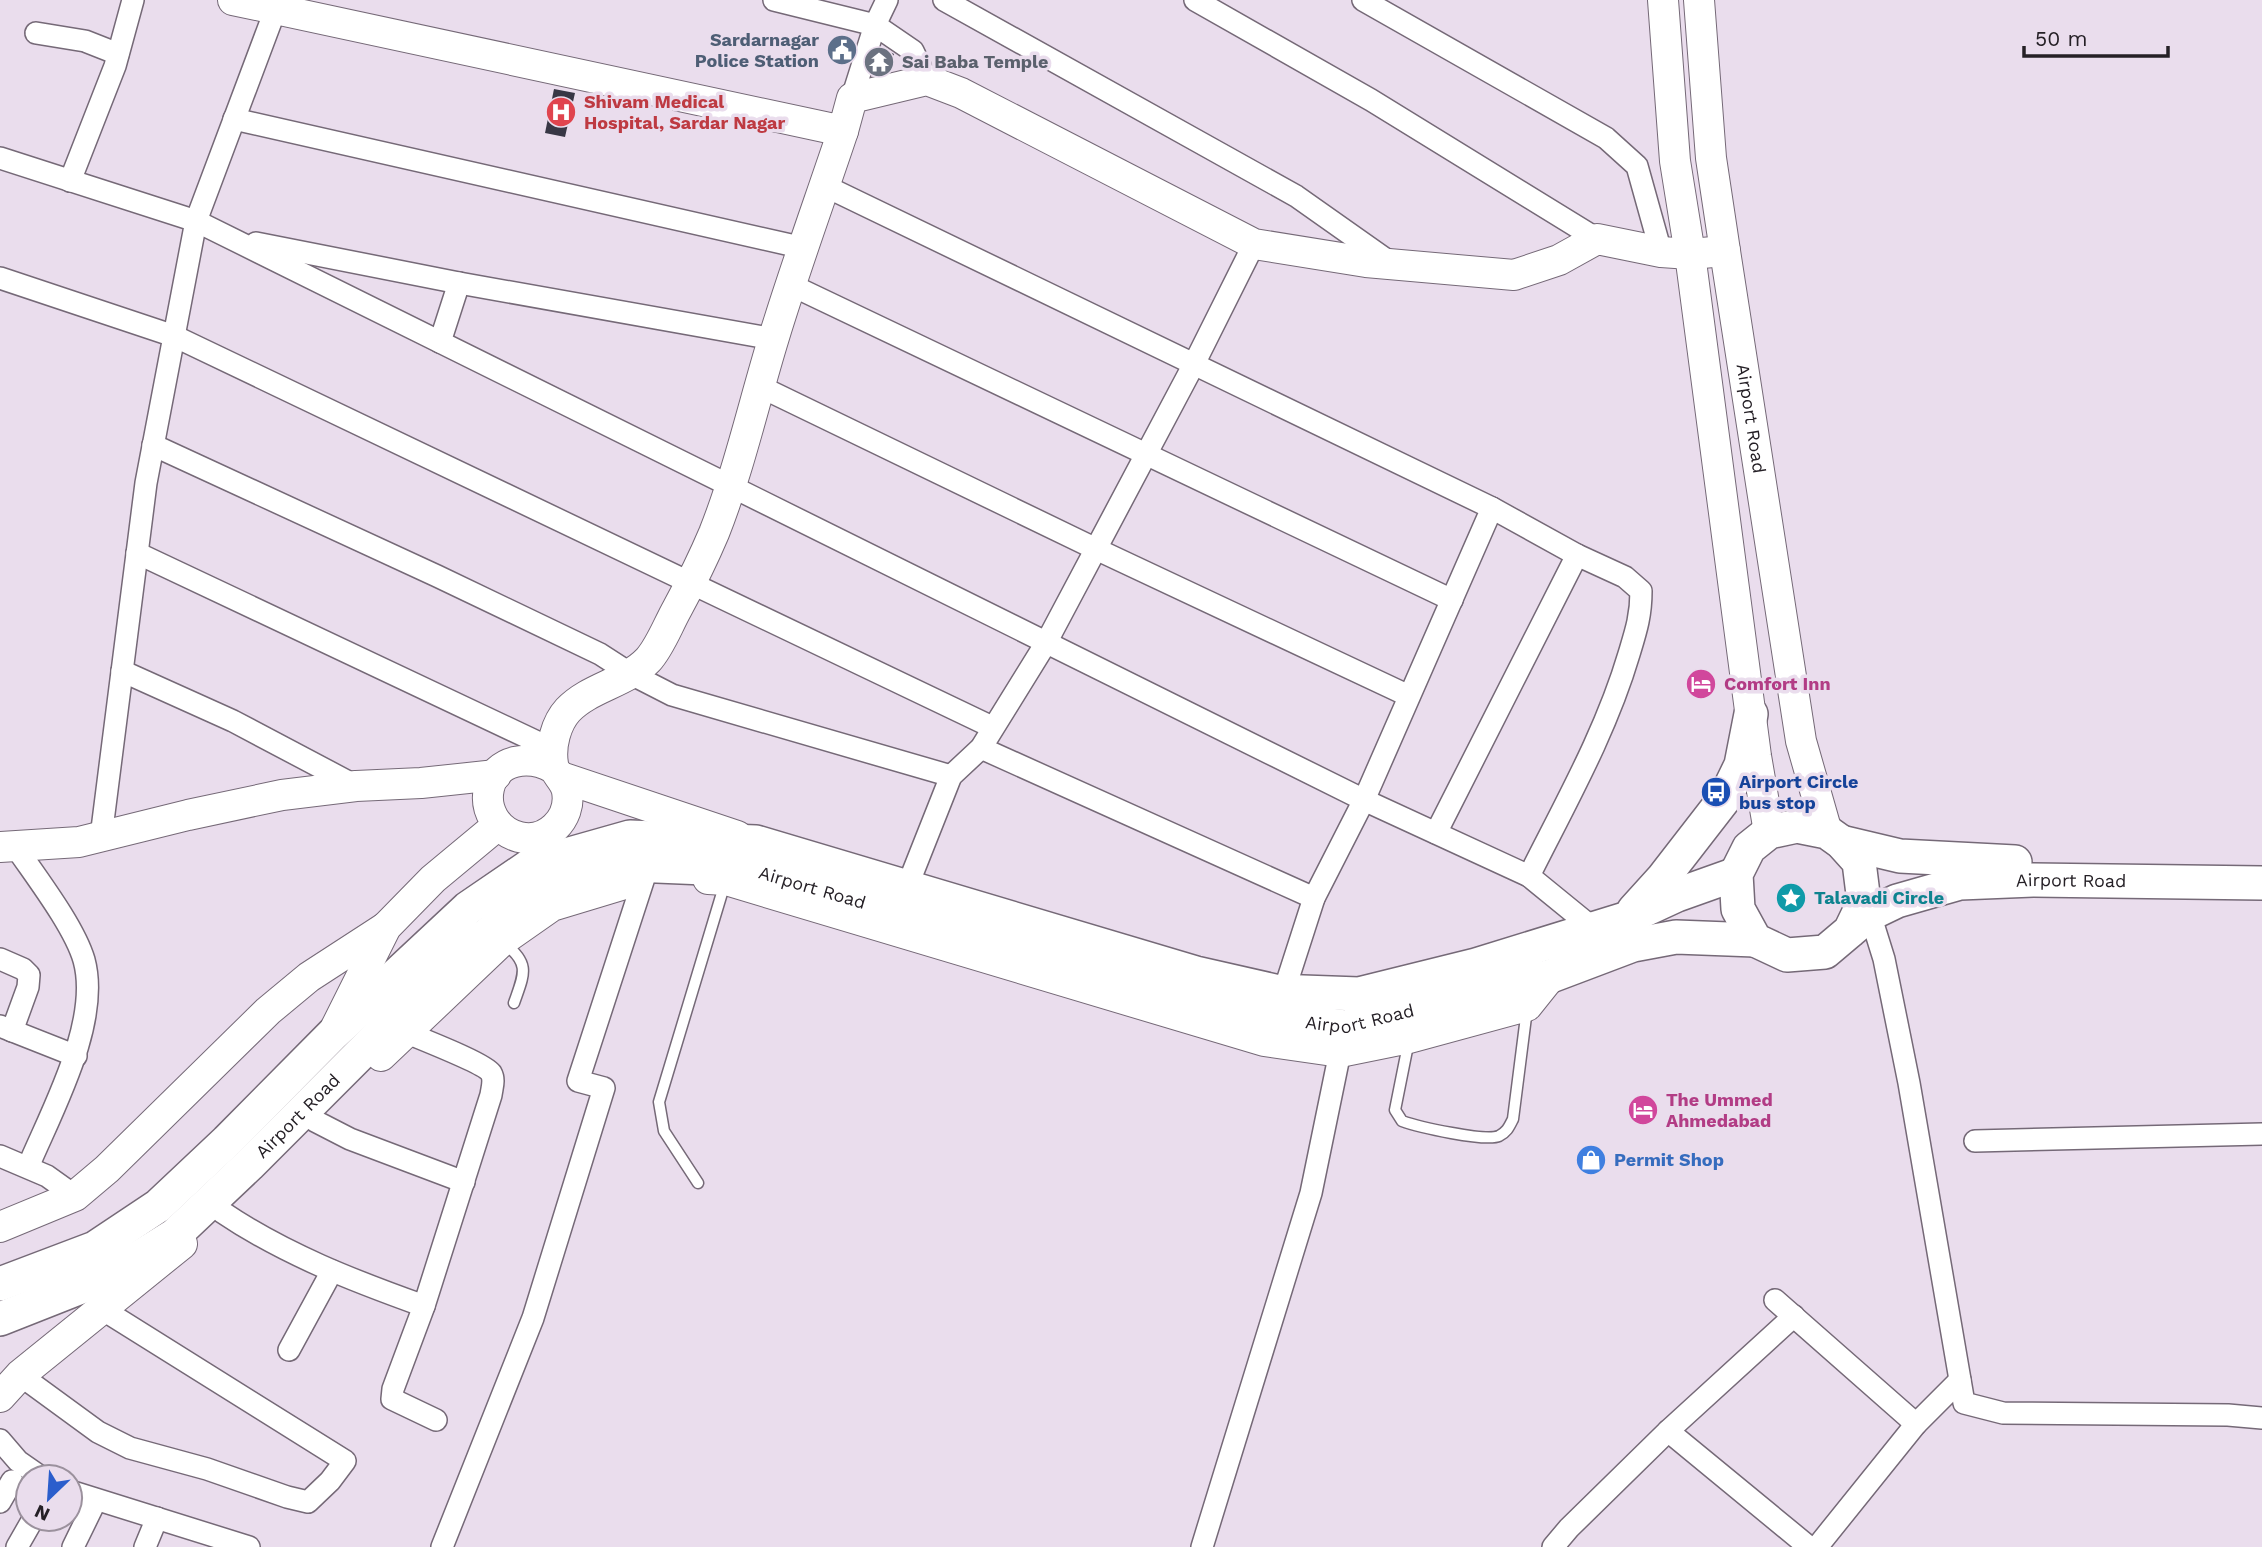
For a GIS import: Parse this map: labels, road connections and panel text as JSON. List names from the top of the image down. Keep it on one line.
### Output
{"streets":{"main road":["Airport Road"]},"places":{"public building":["Sardarnagar Police Station"],"temple":["Sai Baba Temple"],"hospital":["Shivam Medical Hospital, Sardar Nagar"],"hotel":["Comfort Inn","The Ummed Ahmedabad"],"bus stop":["Airport Circle bus stop"],"place":["Talavadi Circle"],"shop":["Permit Shop"]},"scale_bar":"50 m","north":"bottom left"}
